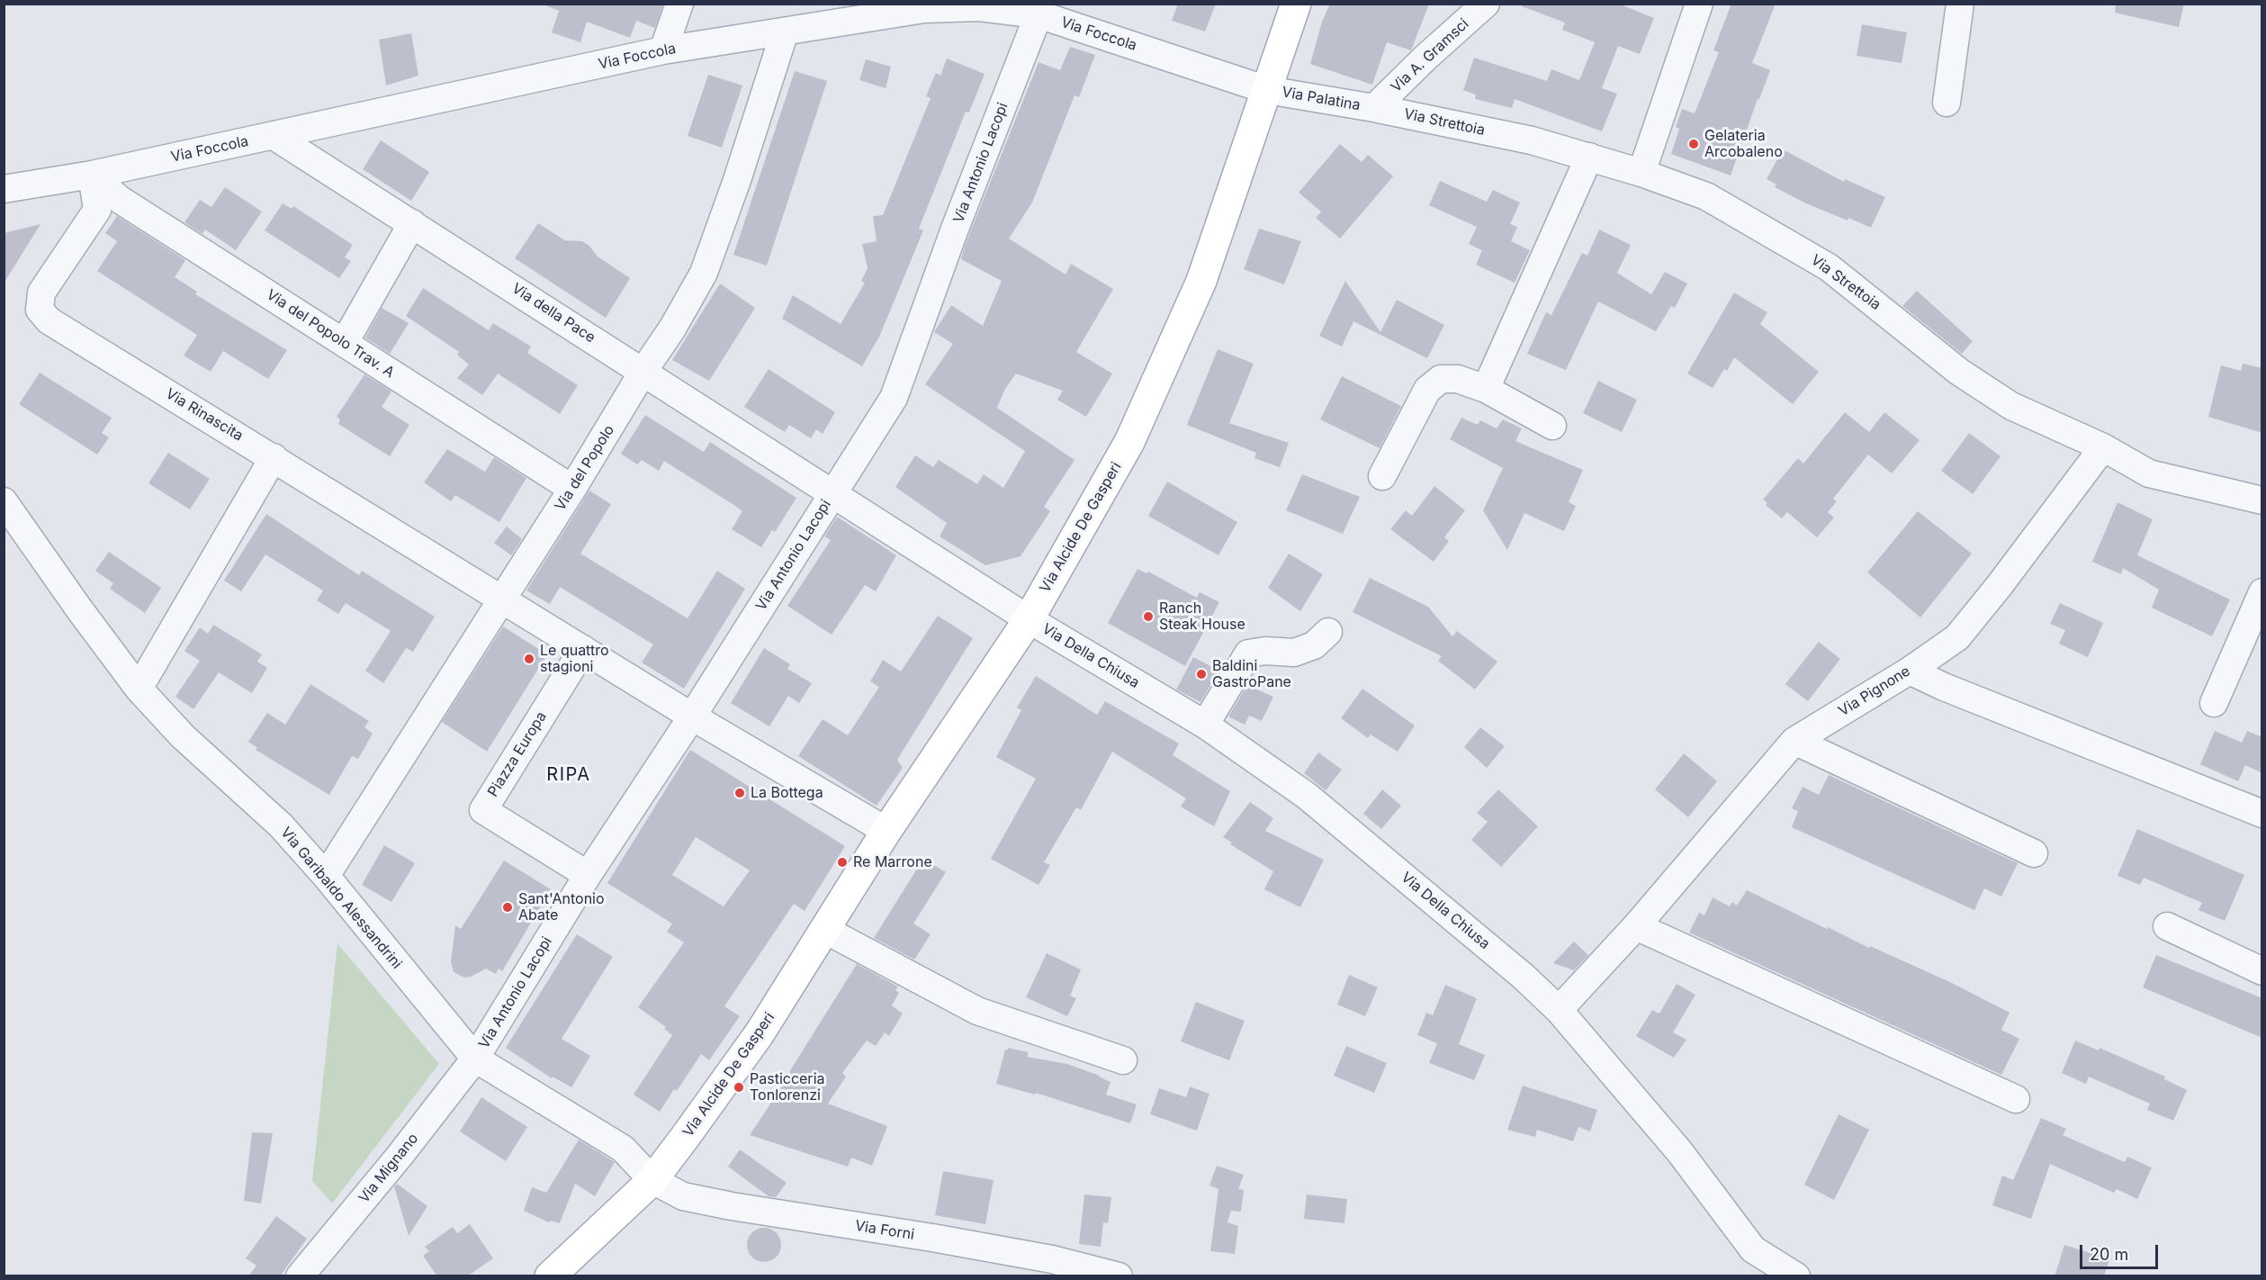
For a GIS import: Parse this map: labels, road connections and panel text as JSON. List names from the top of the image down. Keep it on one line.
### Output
{"streets":{"main road":["Via Alcide De Gasperi"],"street":["Via Foccola","Via A. Gramsci","Via Palatina","Via Strettoia","Via Antonio Lacopi","Via della Pace","Via del Popolo Trav. A","Via Rinascita","Via del Popolo","Via Della Chiusa","Via Pignone","Piazza Europa","Via Garibaldo Alessandrini","Via Mignano","Via Forni"]},"crossings":[["Via Foccola","Via Palatina"],["Via Foccola","Via Antonio Lacopi"],["Via Foccola","Via della Pace"],["Via Foccola","Via del Popolo Trav. A"],["Via Foccola","Via Rinascita"],["Via Foccola","Via del Popolo"],["Via Foccola","Via Alcide De Gasperi"],["Via A. Gramsci","Via Palatina"],["Via A. Gramsci","Via Strettoia"],["Via Palatina","Via Strettoia"],["Via Palatina","Via Alcide De Gasperi"],["Via Strettoia","Via Pignone"],["Via Antonio Lacopi","Via della Pace"],["Via Antonio Lacopi","Via Rinascita"],["Via Antonio Lacopi","Via Della Chiusa"],["Via Antonio Lacopi","Piazza Europa"],["Via Antonio Lacopi","Via Garibaldo Alessandrini"],["Via Antonio Lacopi","Via Mignano"],["Via della Pace","Via del Popolo"],["Via della Pace","Via Della Chiusa"],["Via del Popolo Trav. A","Via Rinascita"],["Via del Popolo Trav. A","Via del Popolo"],["Via Rinascita","Via del Popolo"],["Via Rinascita","Via Alcide De Gasperi"],["Via Rinascita","Piazza Europa"],["Via del Popolo","Via Garibaldo Alessandrini"],["Via Alcide De Gasperi","Via Della Chiusa"],["Via Alcide De Gasperi","Via Garibaldo Alessandrini"],["Via Alcide De Gasperi","Via Forni"],["Via Della Chiusa","Via Pignone"],["Via Garibaldo Alessandrini","Via Mignano"],["Via Garibaldo Alessandrini","Via Forni"]],"districts":["RIPA"],"places":["Gelateria Arcobaleno","Ranch Steak House","Le quattro stagioni","Baldini GastroPane","La Bottega","Re Marrone","Sant'Antonio Abate","Pasticceria Tonlorenzi"],"scale_bar":"20 m"}
